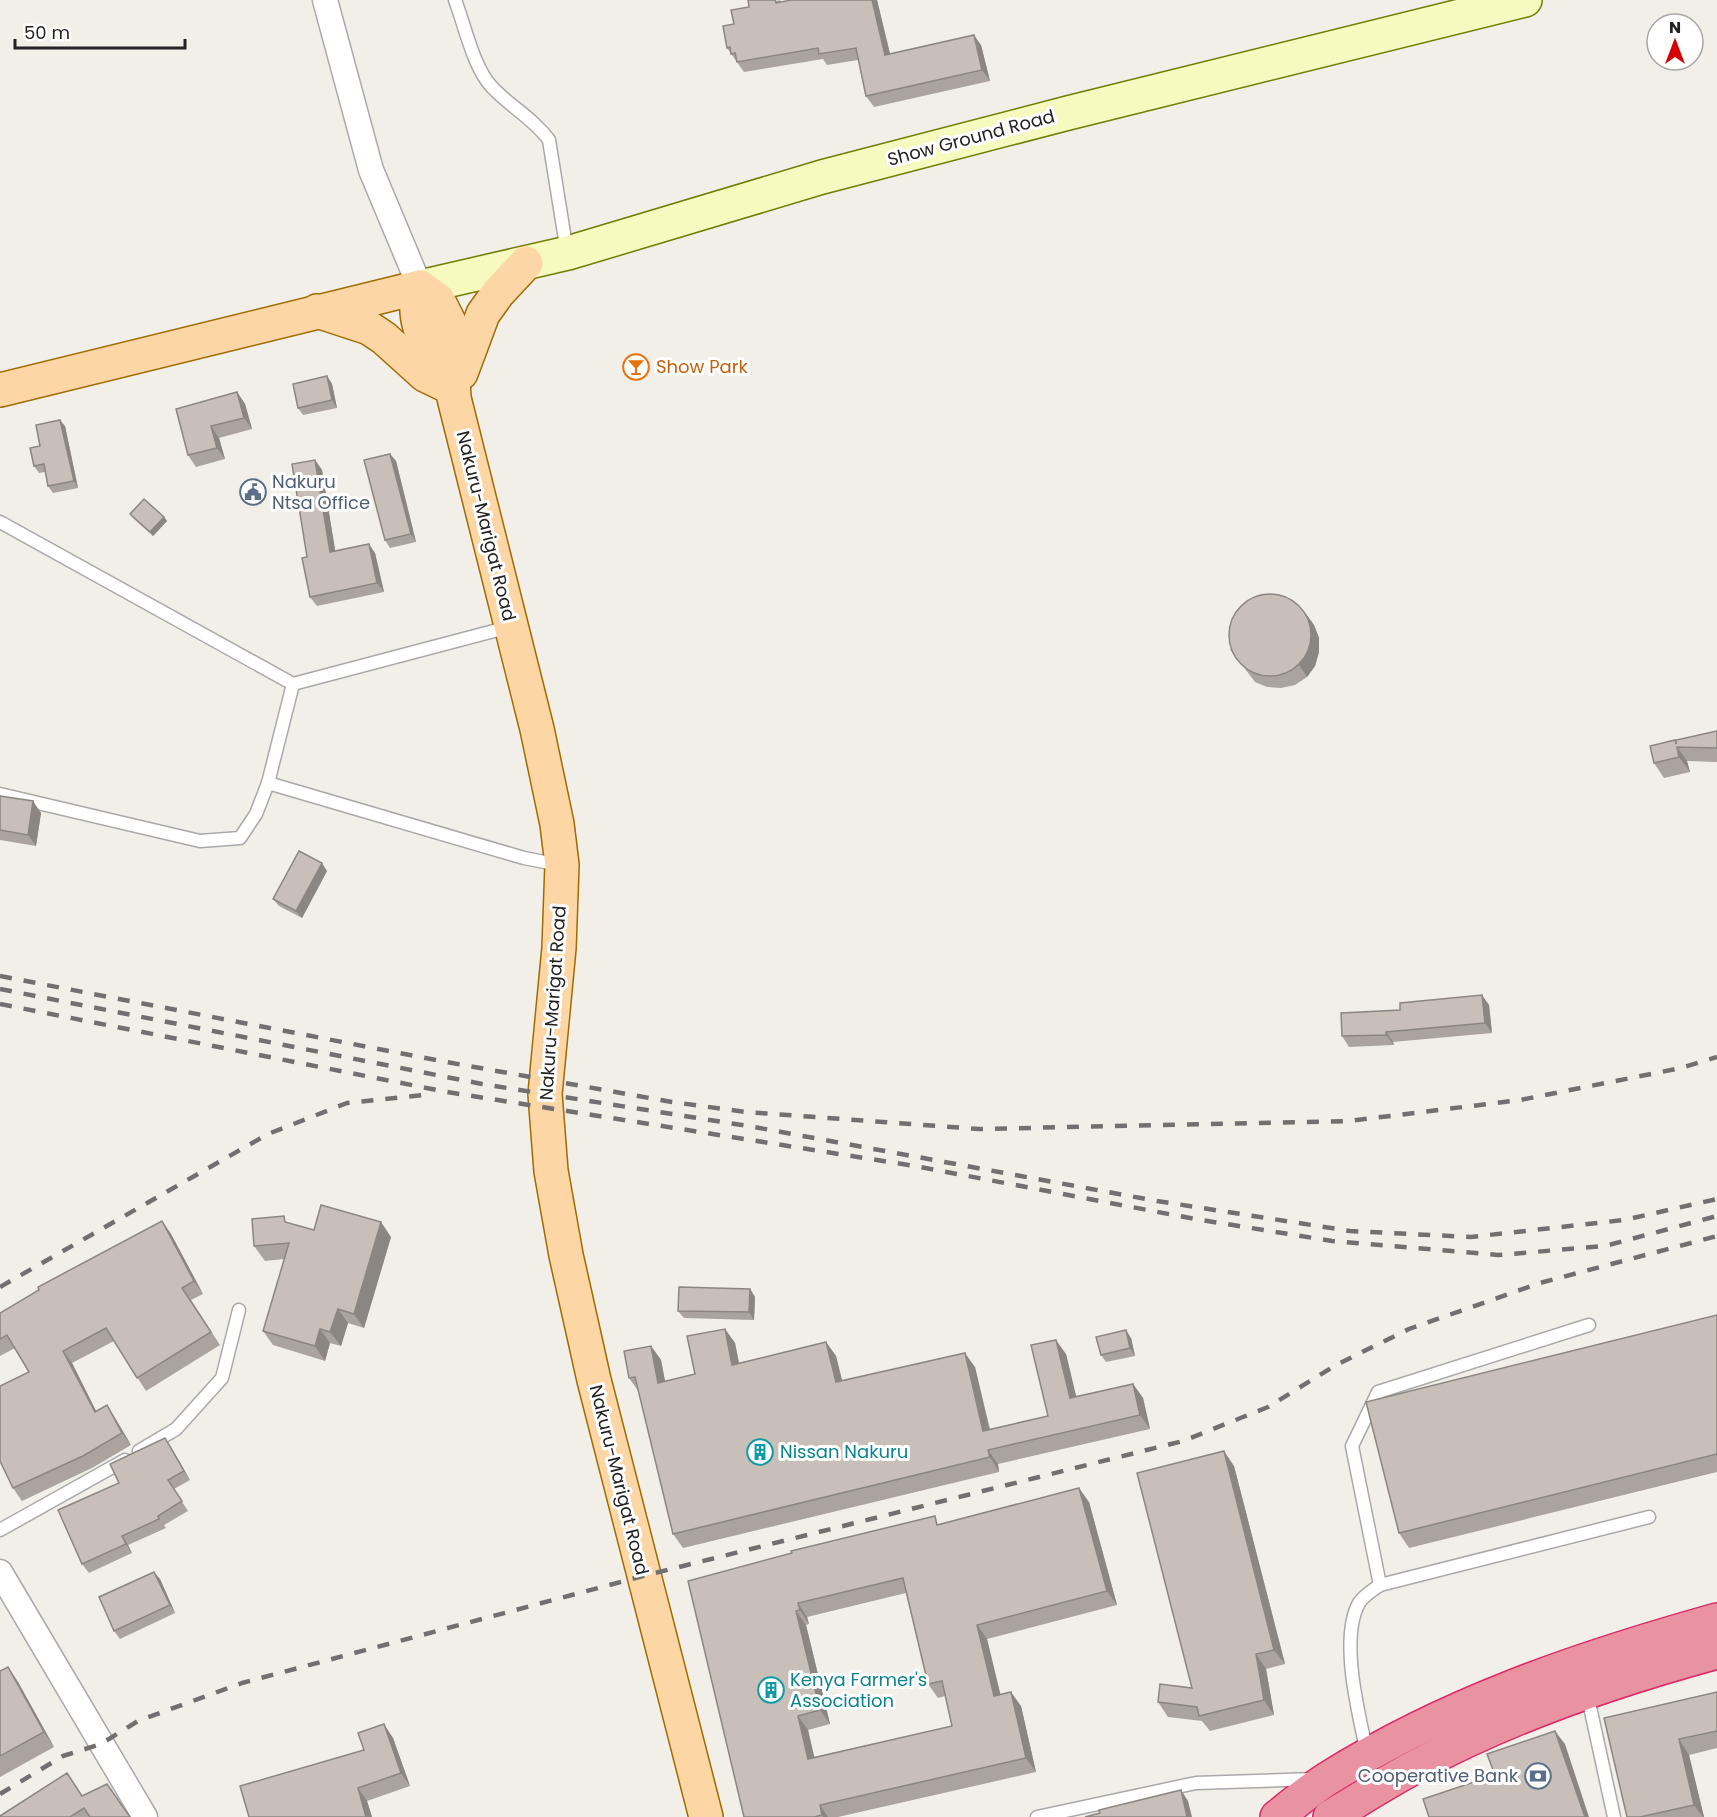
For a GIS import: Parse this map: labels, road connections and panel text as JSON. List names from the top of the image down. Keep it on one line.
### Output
{"streets":{"main road":["Show Ground Road","Nakuru-Marigat Road"]},"crossings":[["Show Ground Road","Nakuru-Marigat Road"]],"places":{"bar":["Show Park"],"public building":["Nakuru Ntsa Office"],"building":["Nissan Nakuru","Kenya Farmer's Association"],"bank":["Cooperative Bank"]},"scale_bar":"50 m","north":"top"}
